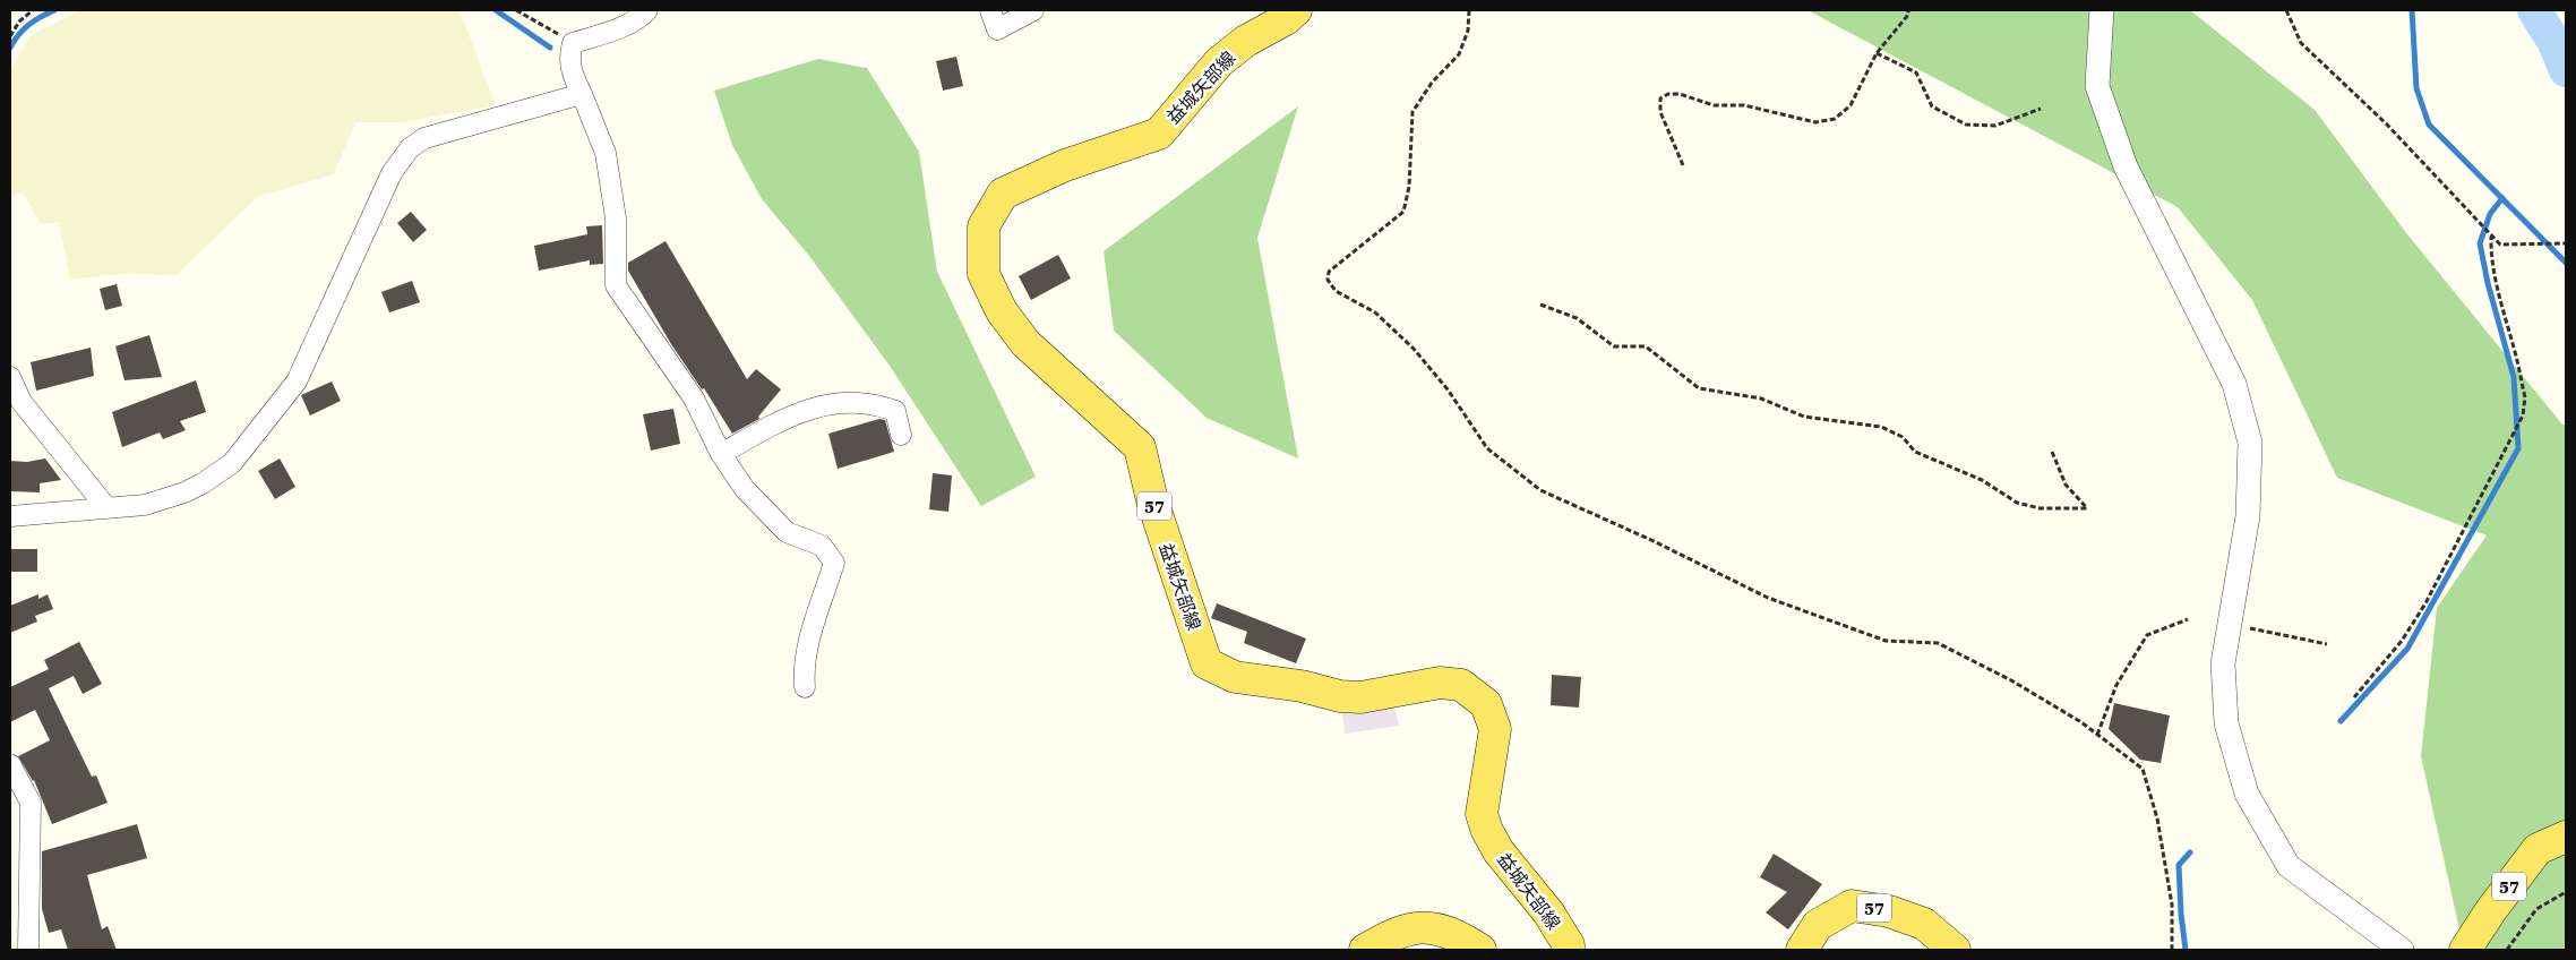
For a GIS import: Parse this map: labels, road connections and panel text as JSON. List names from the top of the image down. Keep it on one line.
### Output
{"streets":{"main road":["益城矢部線","57"]}}
